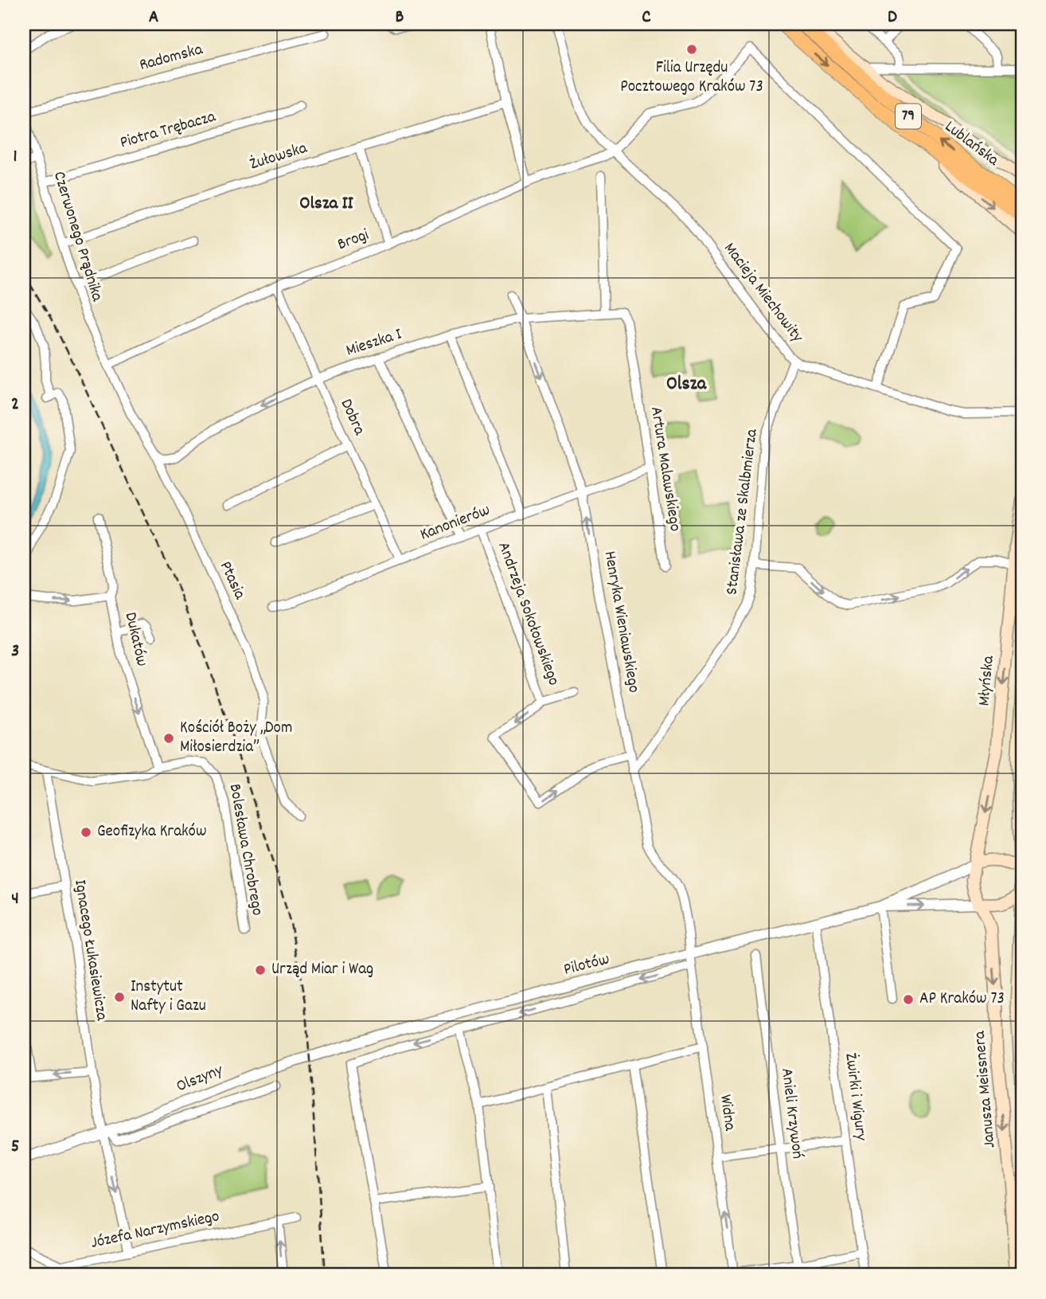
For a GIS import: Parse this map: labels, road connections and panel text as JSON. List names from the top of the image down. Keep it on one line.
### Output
{"streets":{"main road":["79","Lublańska","Młyńska","Janusza Meissnera"],"street":["Radomska","Piotra Trębacza","Żułowska","Czerwonego Prądnika","Brogi","Macieja Miechowity","Mieszka I","Dobra","Artura Malawskiego","Stanisława ze Skalbmierza","Kanonierów","Ptasia","Andrzeja Sokołowskiego","Henryka Wieniawskiego","Dukatów","Bolesława Chrobrego","Ignacego Łukasiewicza","Pilotów","Olszyny","Żwirki i Wigury","Widna","Anieli Krzywoń","Józefa Narzymskiego"]},"crossings":[["Radomska","Czerwonego Prądnika"],["Piotra Trębacza","Czerwonego Prądnika"],["Żułowska","Czerwonego Prądnika"],["Czerwonego Prądnika","Brogi"],["Czerwonego Prądnika","Ptasia"],["Brogi","Macieja Miechowity"],["Brogi","Dobra"],["Brogi","Ptasia"],["Macieja Miechowity","Stanisława ze Skalbmierza"],["Mieszka I","Dobra"],["Mieszka I","Artura Malawskiego"],["Mieszka I","Ptasia"],["Mieszka I","Henryka Wieniawskiego"],["Dobra","Kanonierów"],["Artura Malawskiego","Kanonierów"],["Stanisława ze Skalbmierza","Henryka Wieniawskiego"],["Kanonierów","Andrzeja Sokołowskiego"],["Kanonierów","Henryka Wieniawskiego"],["Andrzeja Sokołowskiego","Henryka Wieniawskiego"],["Henryka Wieniawskiego","Pilotów"],["Henryka Wieniawskiego","Widna"],["Dukatów","Bolesława Chrobrego"],["Młyńska","Pilotów"],["Młyńska","Janusza Meissnera"],["Bolesława Chrobrego","Ignacego Łukasiewicza"],["Ignacego Łukasiewicza","Olszyny"],["Ignacego Łukasiewicza","Józefa Narzymskiego"],["Pilotów","Olszyny"],["Pilotów","Janusza Meissnera"],["Pilotów","Żwirki i Wigury"],["Pilotów","Widna"]],"one_way":["Dukatów"],"districts":["Olsza II","Olsza"],"places":["Filia Urzędu Pocztowego Kraków 73","Kościół Boży „Dom Miłosierdzia”","Geofizyka Kraków","Urząd Miar i Wag","Instytut Nafty i Gazu","AP Kraków 73"],"grid":{"columns":["A","B","C","D"],"rows":["1","2","3","4","5"]}}
